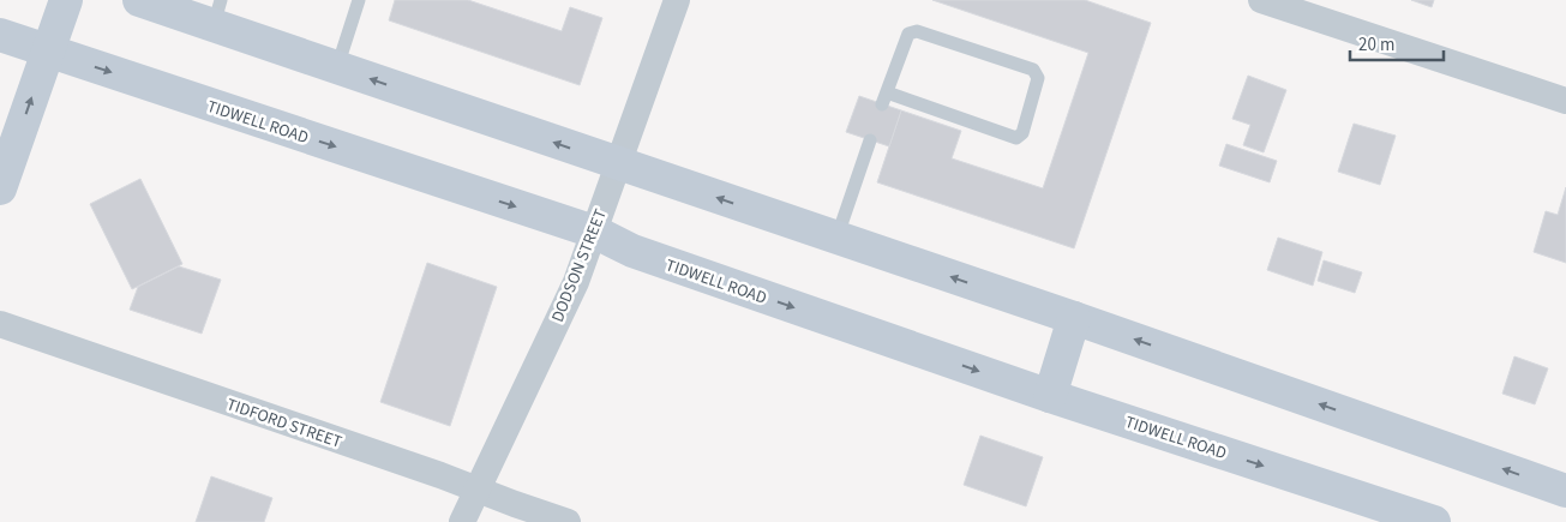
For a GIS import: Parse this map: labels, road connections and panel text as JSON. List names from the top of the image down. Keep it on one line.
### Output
{"streets":{"main road":["TIDWELL ROAD"],"street":["DODSON STREET","TIDFORD STREET"]},"crossings":[["TIDWELL ROAD","DODSON STREET"],["DODSON STREET","TIDFORD STREET"]],"scale_bar":"20 m"}
